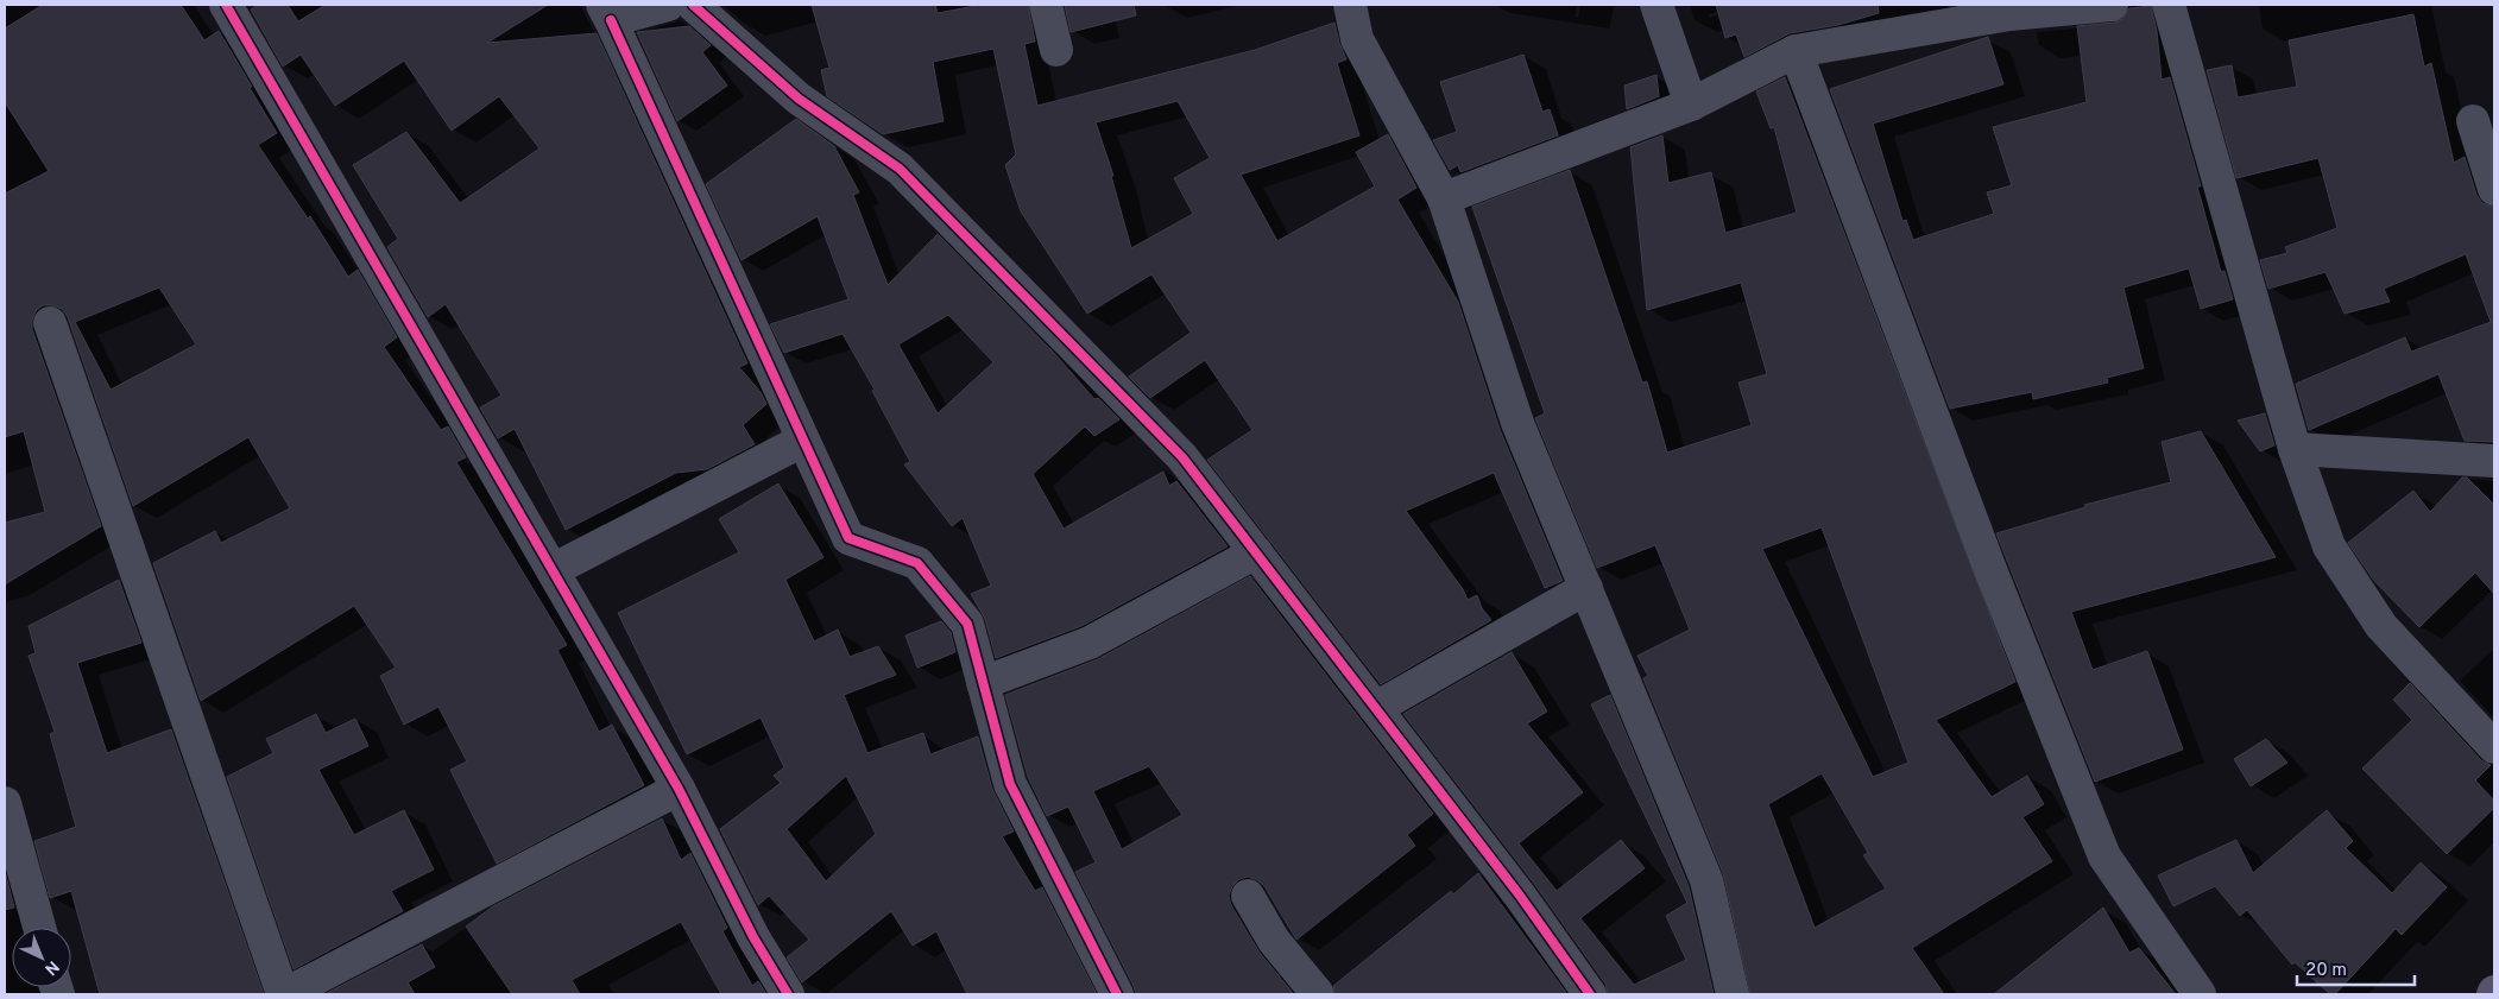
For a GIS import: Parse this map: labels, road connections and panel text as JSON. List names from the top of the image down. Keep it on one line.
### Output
{"scale_bar":"20 m","north":"bottom right"}
